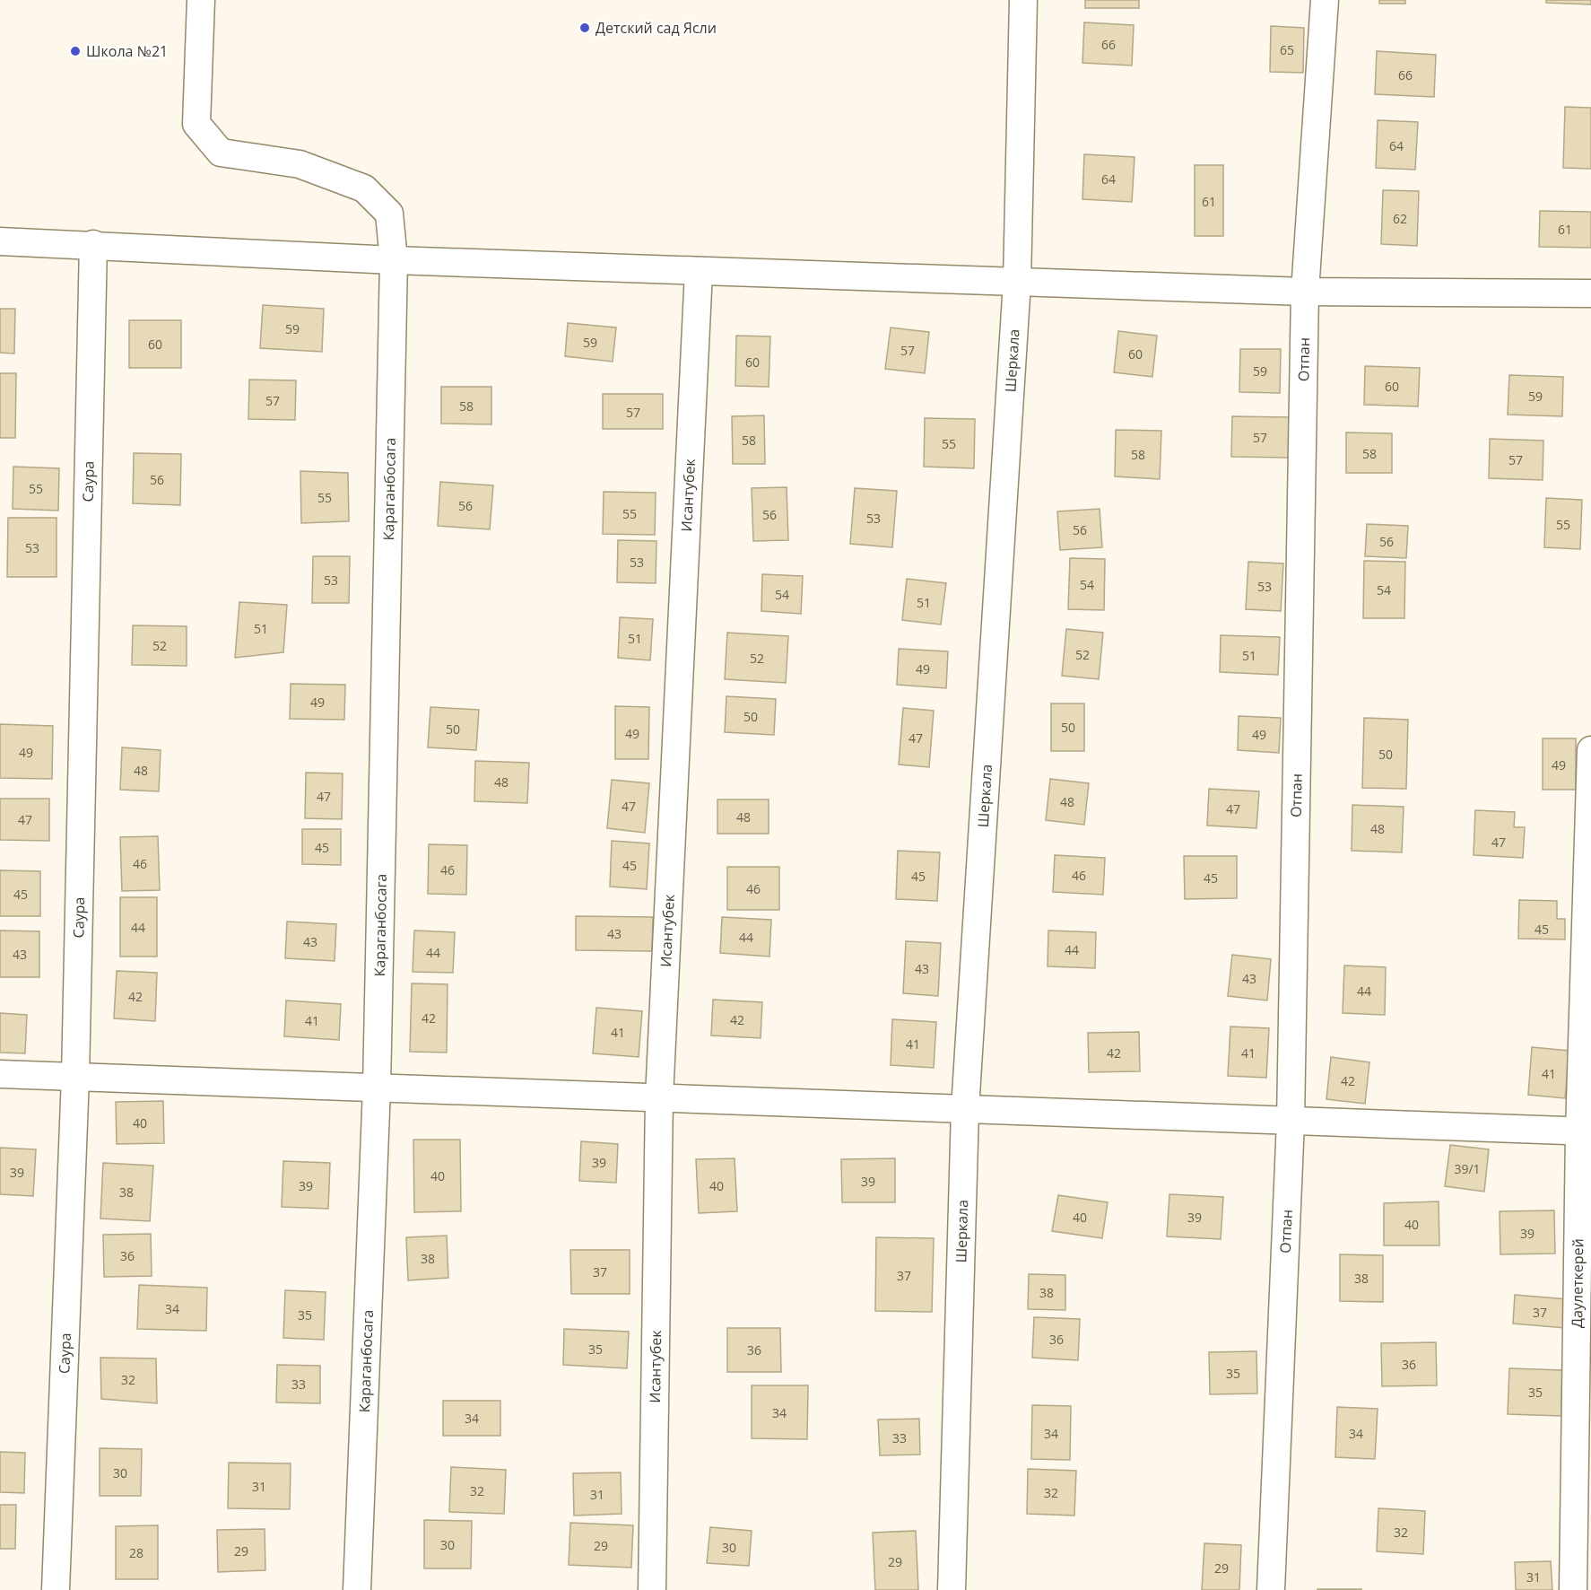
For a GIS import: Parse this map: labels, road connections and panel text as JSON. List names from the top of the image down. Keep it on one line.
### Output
{"streets":{"street":["Отпан","Шеркала","Саура","Караганбосага","Исантубек","Даулеткерей"]},"places":["Детский сад Ясли","Школа №21"],"house_numbers":["66","65","66","64","64","61","62","61","59","59","60","57","60","60","59","60","59","57","58","57","57","58","55","58","58","57","56","55","55","56","55","56","53","55","56","56","53","53","53","54","53","54","54","51","51","51","52","52","51","52","49","49","50","50","50","49","49","47","49","50","49","48","48","47","48","47","47","48","47","48","47","45","46","45","46","46","45","45","46","45","44","45","43","44","43","44","44","43","43","43","44","42","42","42","41","41","41","42","41","41","42","40","39","39/1","39","40","39","39","40","38","40","39","40","39","36","38","37","37","38","38","34","37","35","36","35","36","36","35","32","33","35","34","34","34","34","33","30","31","32","32","31","32","30","29","30","29","28","29","29","31"]}
